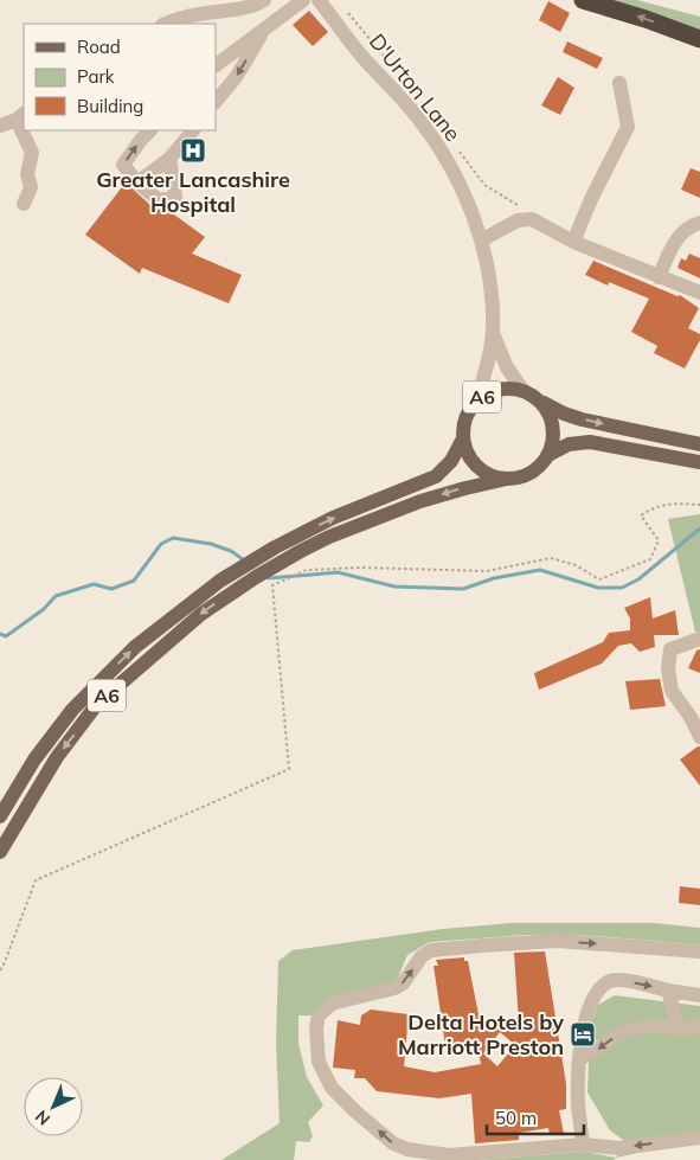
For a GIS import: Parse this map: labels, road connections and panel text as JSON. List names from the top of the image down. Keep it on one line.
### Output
{"streets":{"main road":["A6"],"street":["D'Urton Lane"]},"crossings":[["D'Urton Lane","A6"]],"places":{"hospital":["Greater Lancashire Hospital"],"hotel":["Delta Hotels by Marriott Preston"]},"legend":["Road","Park","Building"],"scale_bar":"50 m","north":"bottom left"}
